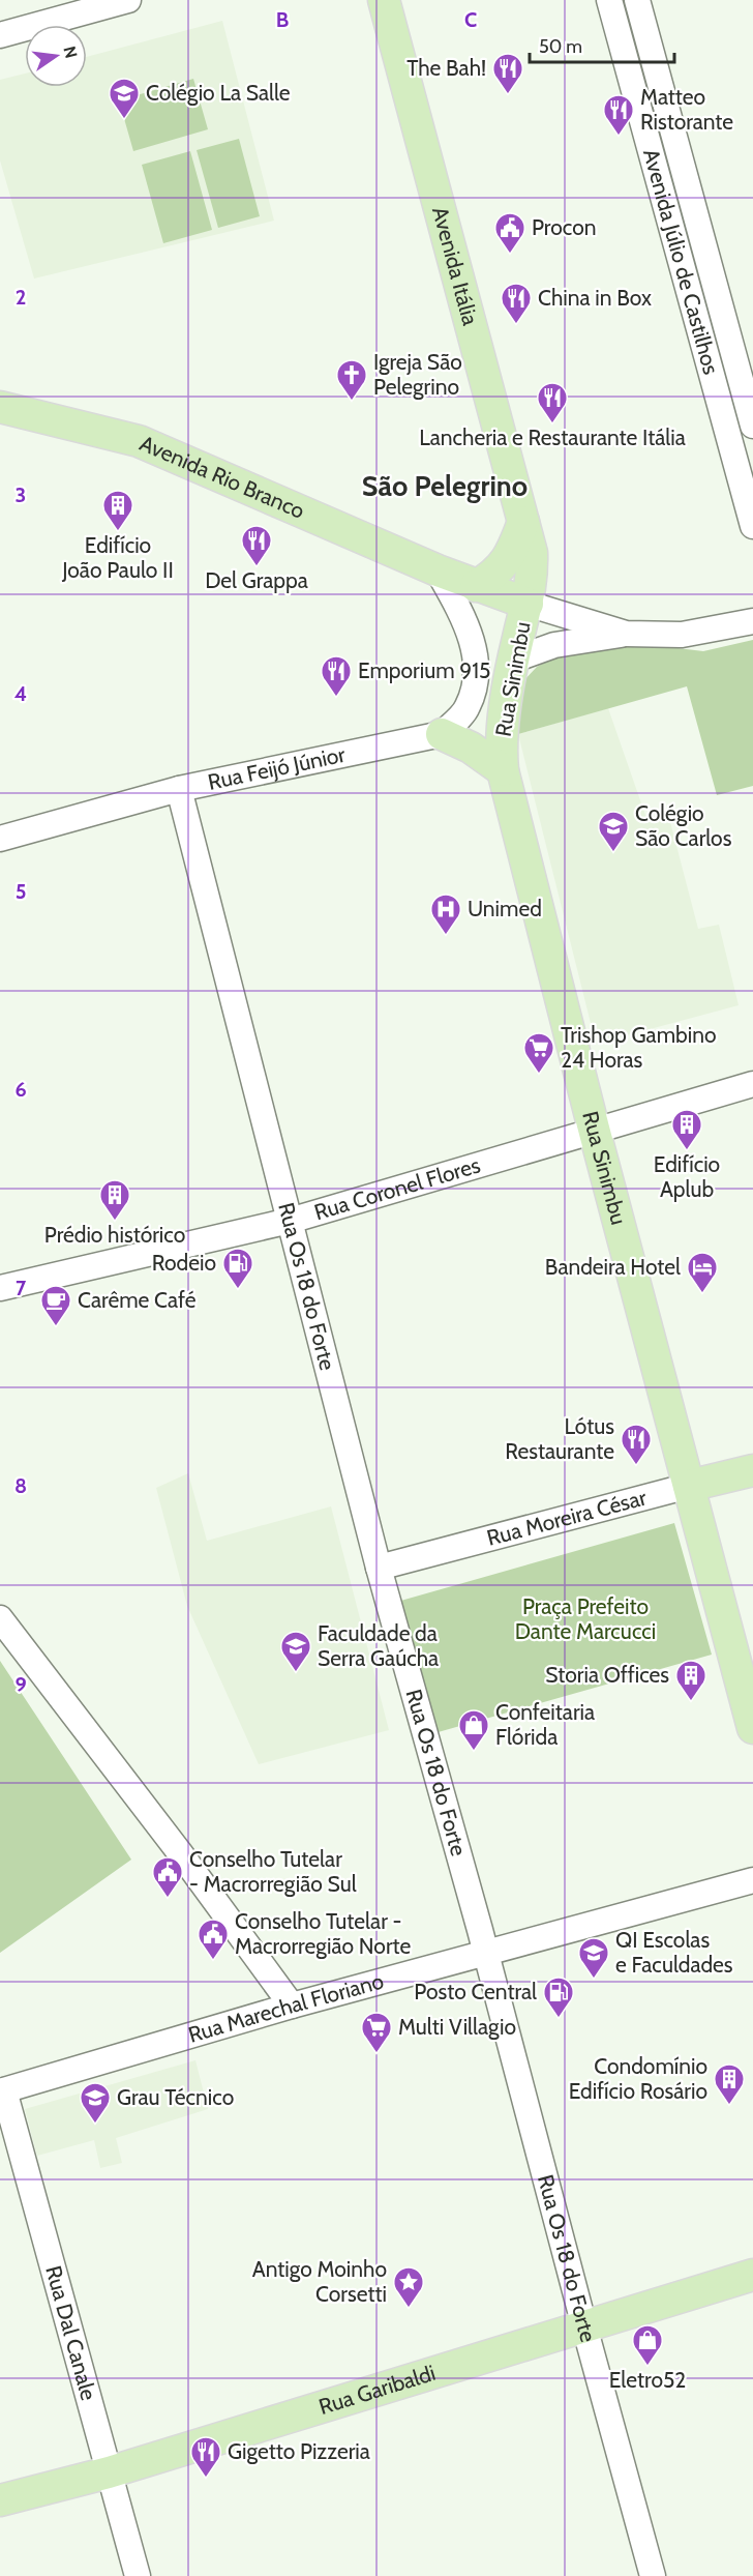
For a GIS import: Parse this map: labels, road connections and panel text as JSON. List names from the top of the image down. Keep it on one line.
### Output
{"streets":{"main road":["Avenida Itália","Avenida Rio Branco","Rua Sinimbu","Rua Moreira César","Rua Garibaldi"],"street":["Avenida Júlio de Castilhos","Rua Feijó Júnior","Rua Coronel Flores","Rua Os 18 do Forte","Rua Marechal Floriano","Rua Dal Canale"]},"crossings":[["Avenida Itália","Avenida Rio Branco"],["Avenida Itália","Rua Sinimbu"],["Avenida Rio Branco","Rua Sinimbu"],["Rua Sinimbu","Rua Coronel Flores"],["Rua Sinimbu","Rua Moreira César"],["Rua Feijó Júnior","Rua Os 18 do Forte"],["Rua Coronel Flores","Rua Os 18 do Forte"],["Rua Os 18 do Forte","Rua Moreira César"],["Rua Os 18 do Forte","Rua Marechal Floriano"],["Rua Os 18 do Forte","Rua Garibaldi"],["Rua Marechal Floriano","Rua Dal Canale"],["Rua Dal Canale","Rua Garibaldi"]],"districts":["São Pelegrino"],"parks":["Praça Prefeito Dante Marcucci"],"places":{"restaurant":["The Bah!","Matteo Ristorante","China in Box","Lancheria e Restaurante Itália","Del Grappa","Emporium 915","Lótus Restaurante","Gigetto Pizzeria"],"school or university":["Colégio La Salle","Colégio São Carlos","Faculdade da Serra Gaúcha","QI Escolas e Faculdades","Grau Técnico"],"public building":["Procon","Conselho Tutelar - Macrorregião Sul","Conselho Tutelar - Macrorregião Norte"],"church":["Igreja São Pelegrino"],"building":["Edifício João Paulo II","Edifício Aplub","Prédio histórico","Storia Offices","Condomínio Edifício Rosário"],"hospital":["Unimed"],"supermarket":["Trishop Gambino 24 Horas","Multi Villagio"],"fuel station":["Rodeio","Posto Central"],"hotel":["Bandeira Hotel"],"cafe":["Carême Café"],"shop":["Confeitaria Flórida","Eletro52"],"place":["Antigo Moinho Corsetti"]},"scale_bar":"50 m","north":"right","grid":{"columns":["B","C"],"rows":["2","3","4","5","6","7","8","9"]}}
